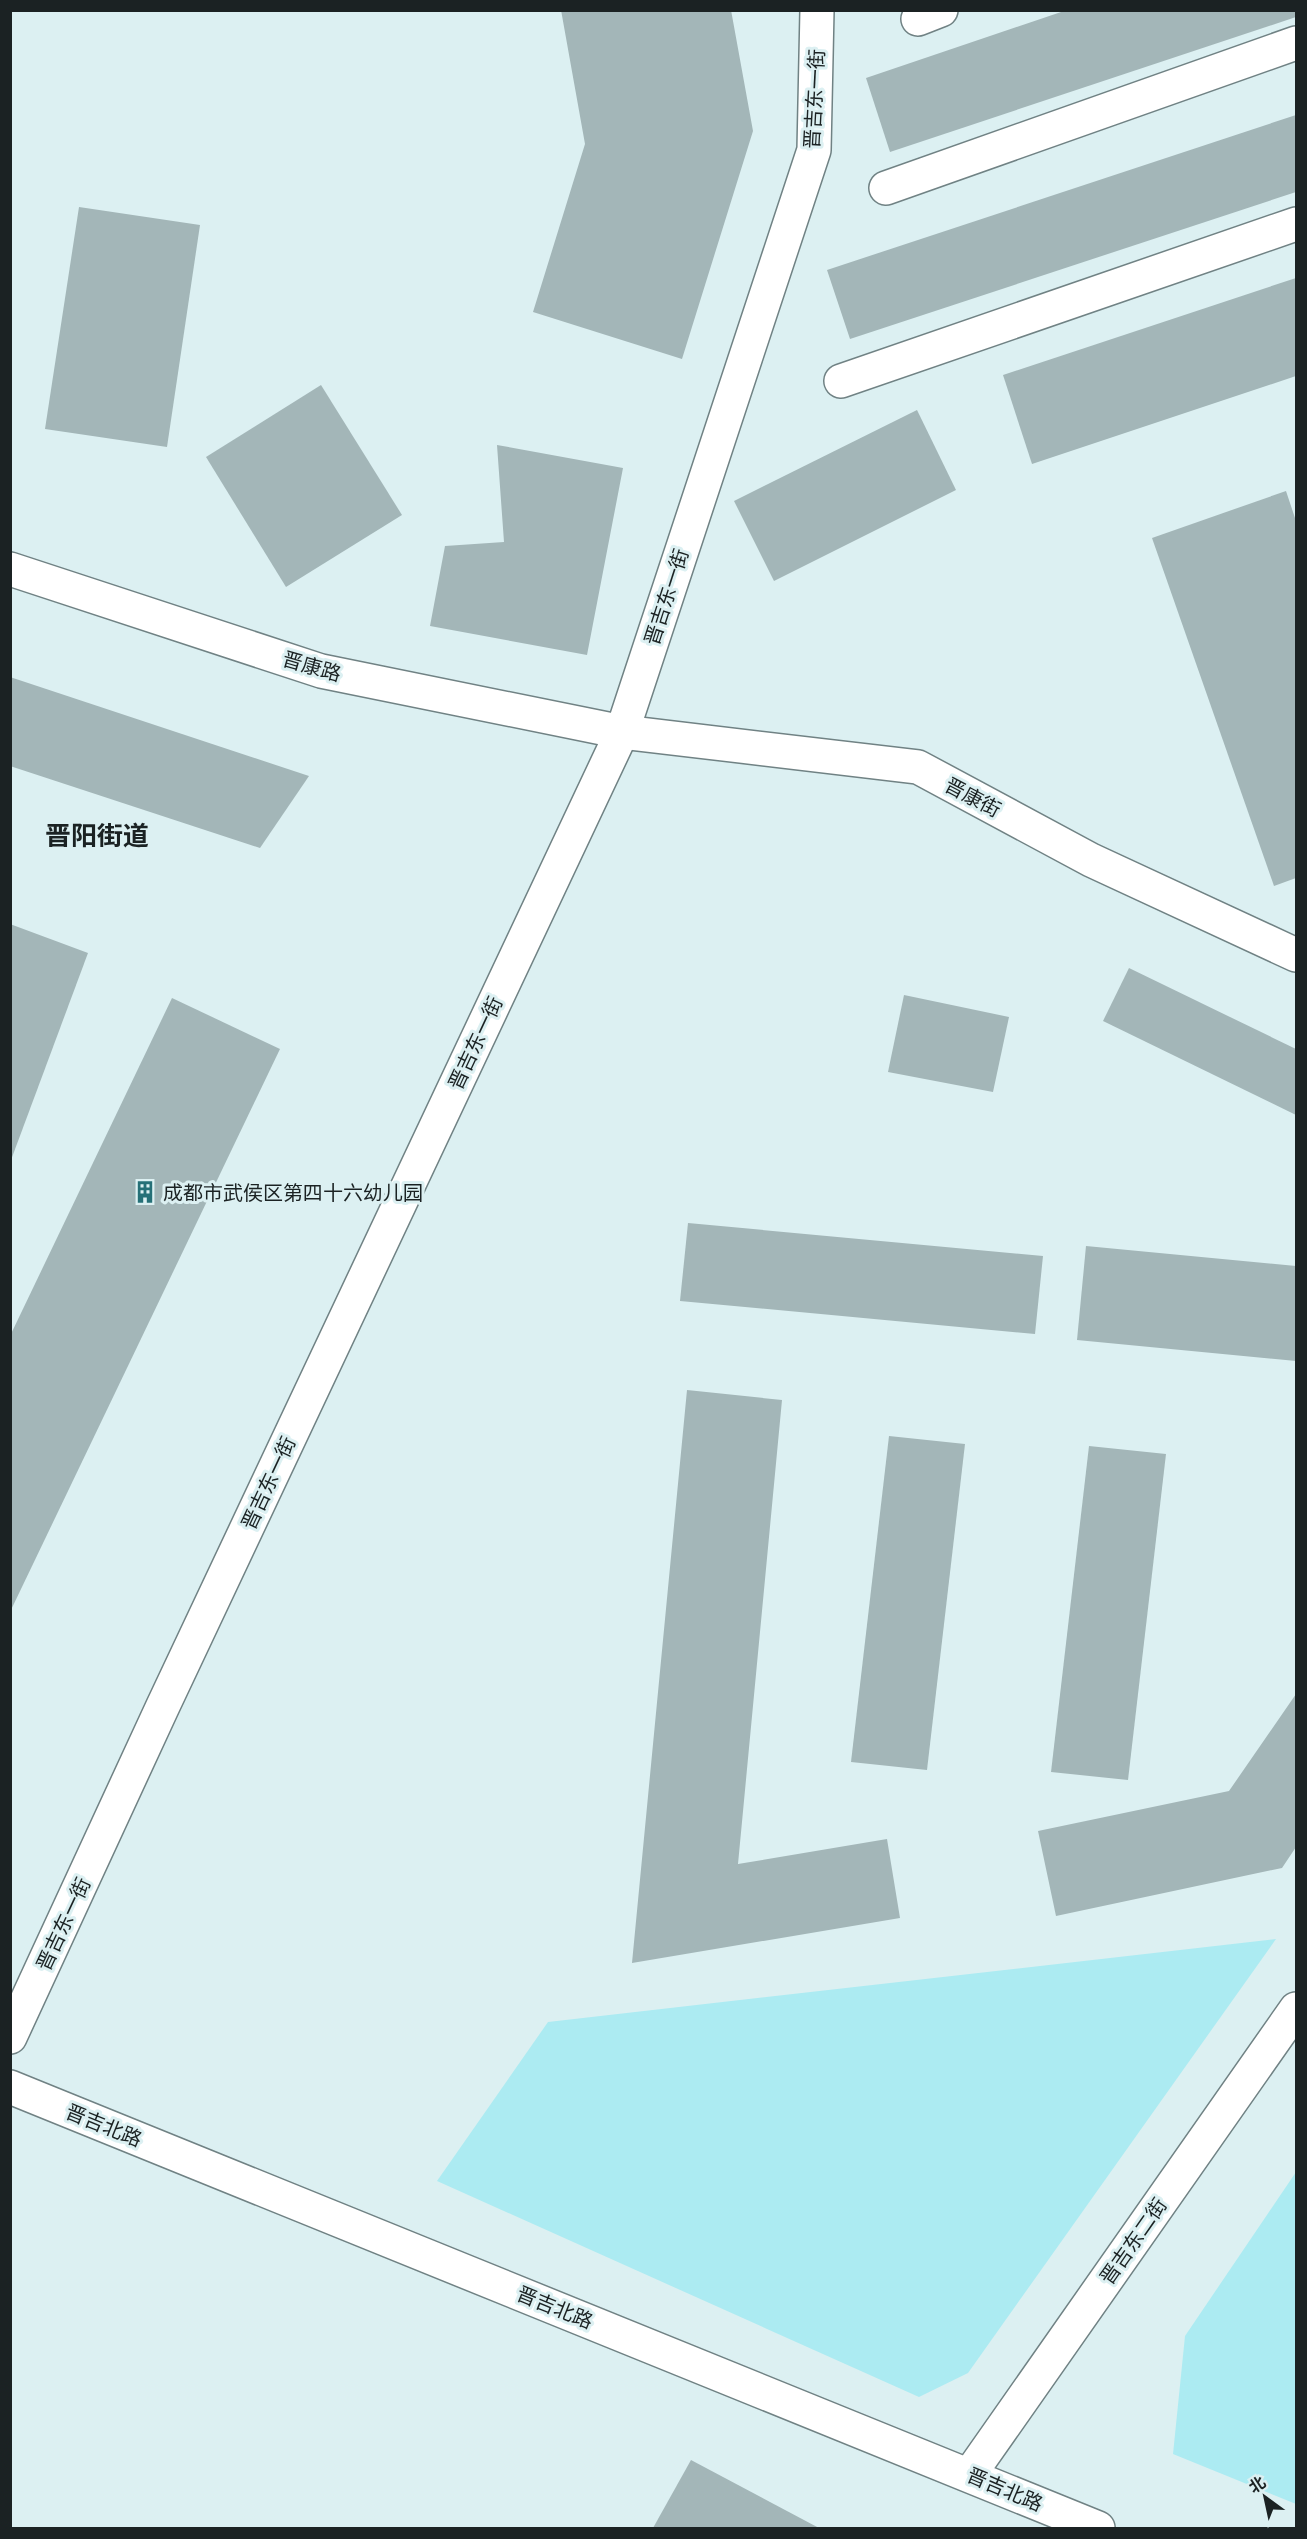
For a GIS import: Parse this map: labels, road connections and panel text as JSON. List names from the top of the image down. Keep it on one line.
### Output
{"streets":{"street":["晋吉东一街","晋康路","晋康街","晋吉北路","晋吉东二街"]},"crossings":[["晋吉东一街","晋康路"],["晋吉东一街","晋康街"],["晋康路","晋康街"],["晋吉北路","晋吉东二街"]],"districts":["晋阳街道"],"places":{"building":["成都市武侯区第四十六幼儿园"]},"north":"top left"}
